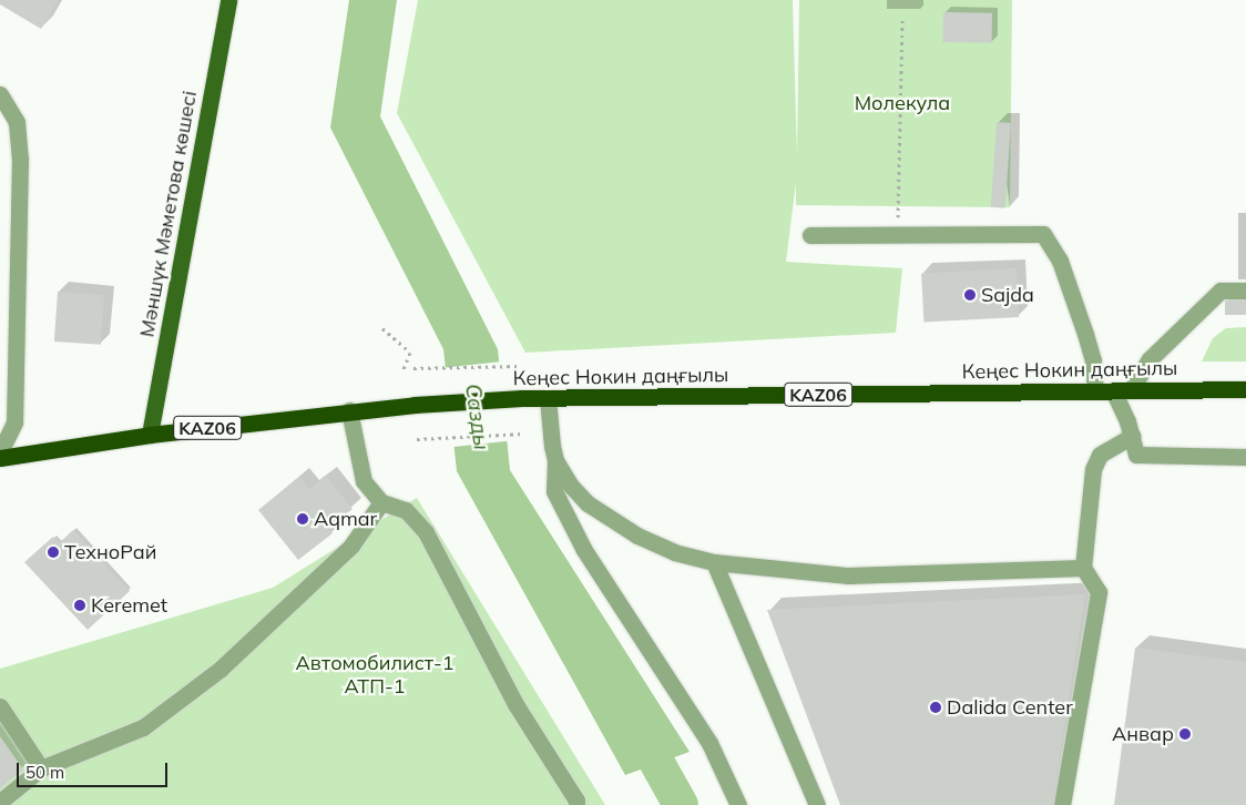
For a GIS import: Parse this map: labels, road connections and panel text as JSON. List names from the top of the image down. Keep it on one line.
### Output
{"streets":{"highway":["Кеңес Нокин даңғылы","KАZ06"],"main road":["Мәншүк Мәметова көшесі"]},"crossings":[["Мәншүк Мәметова көшесі","Кеңес Нокин даңғылы"]],"water":["Сазды"],"parks":["Молекула","Автомобилист-1 АТП-1"],"places":["Sajda","Aqmar","ТехноРай","Keremet","Dalida Center","Анвар"],"scale_bar":"50 m"}
